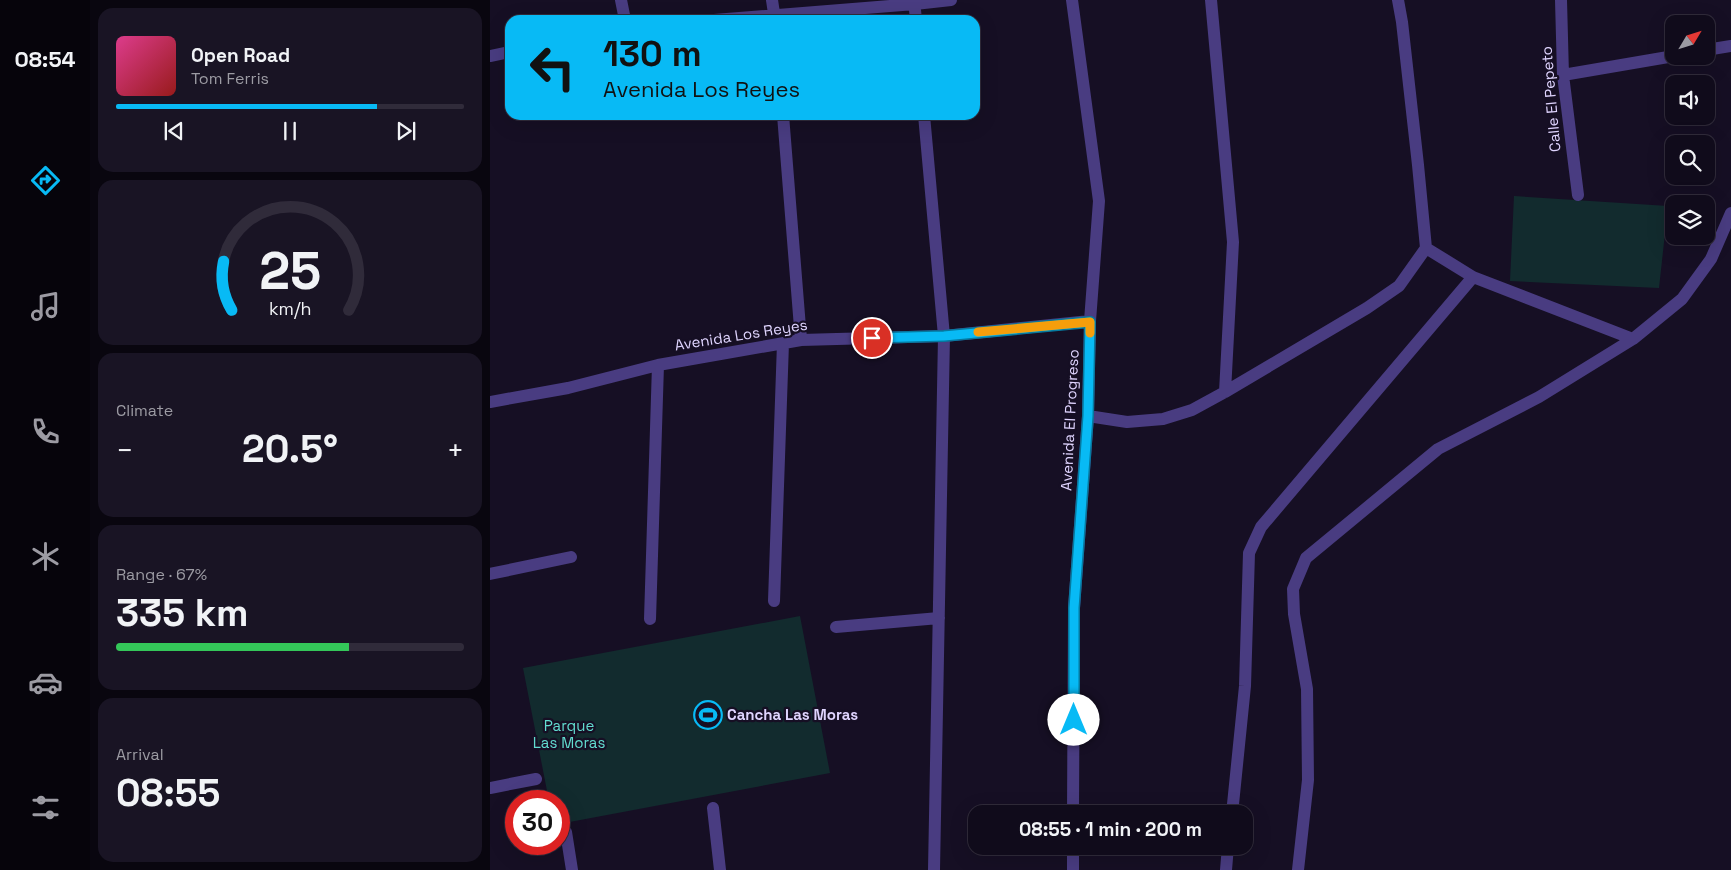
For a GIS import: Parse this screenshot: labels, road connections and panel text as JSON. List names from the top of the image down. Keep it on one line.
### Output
{"streets":{"street":["Calle El Pepeto","Avenida Los Reyes","Avenida El Progreso"]},"crossings":[["Avenida Los Reyes","Avenida El Progreso"]],"parks":["Parque Las Moras"],"places":{"sports":["Cancha Las Moras"]},"north":"top right","page":{"tabs":"08:54","turn":["130 m","Avenida Los Reyes"],"song":["Open Road","Tom Ferris"],"tile":["Climate",["Range · 67%","335 km"],["Arrival","08:55"]],"heat":["−","20.5°","+"],"limit":"30","trip":"08:55 · 1 min · 200 m","gauge":["25","km/h"]}}
